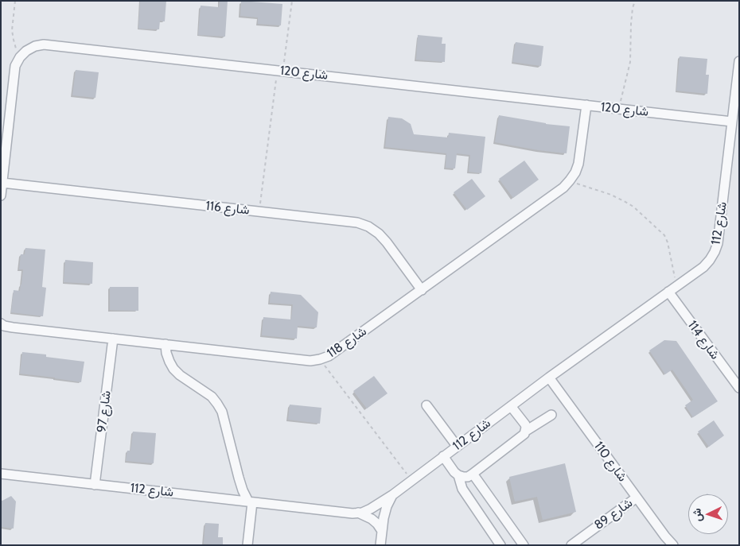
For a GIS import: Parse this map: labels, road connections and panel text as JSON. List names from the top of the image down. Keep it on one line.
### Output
{"streets":{"street":["شارع 120","شارع 116","شارع 112","شارع 114","شارع 118","شارع 97","شارع 110","شارع 89"]},"crossings":[["شارع 120","شارع 112"],["شارع 120","شارع 118"],["شارع 116","شارع 118"],["شارع 112","شارع 114"],["شارع 112","شارع 97"],["شارع 112","شارع 110"],["شارع 118","شارع 97"],["شارع 110","شارع 89"]],"north":"left"}
